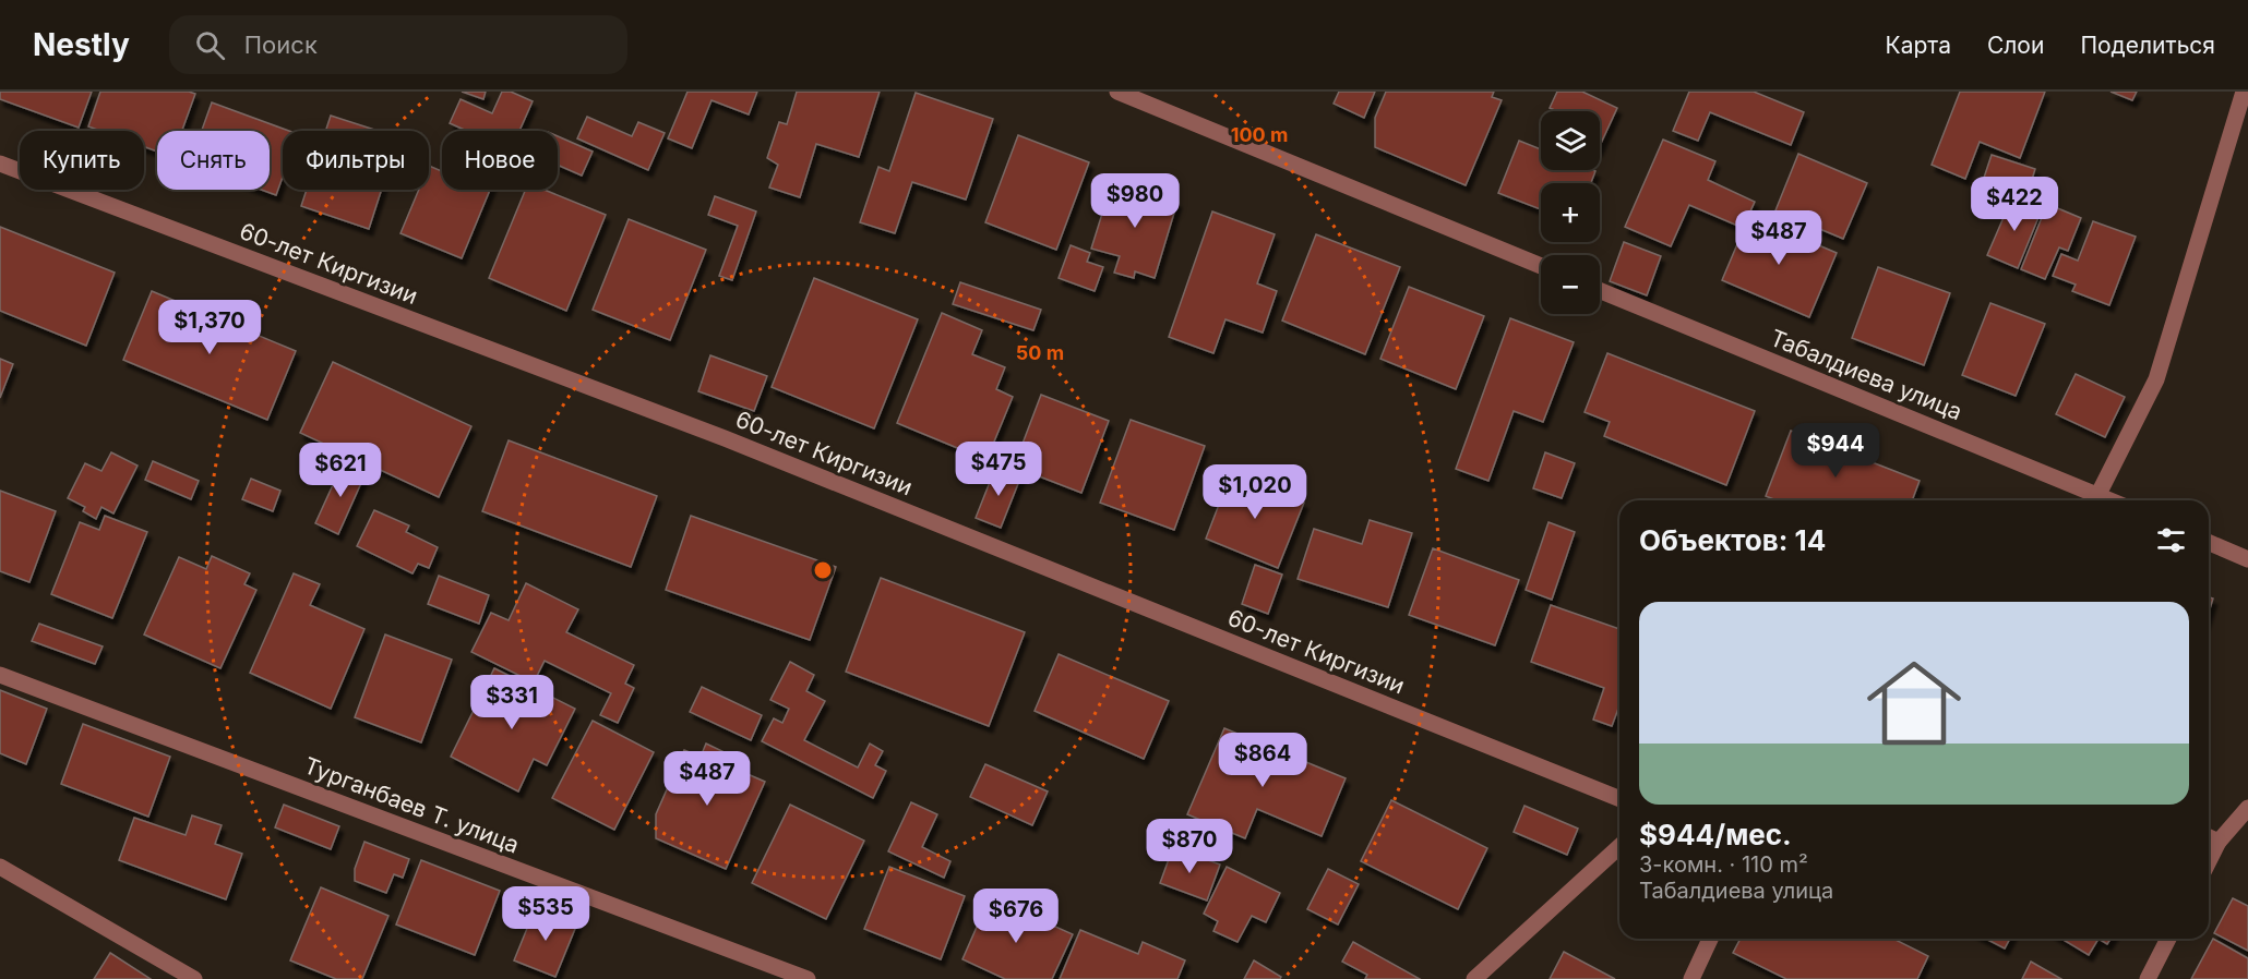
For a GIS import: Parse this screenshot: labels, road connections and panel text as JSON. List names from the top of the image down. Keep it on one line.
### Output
{"streets":{"street":["60-лет Киргизии","Табалдиева улица","Турганбаев Т. улица"]},"page":{"header":"Nestly","search":"Поиск","nav":["Карта","Слои","Поделиться"],"map_buttons":["+","−"],"chip":["Купить","Снять","Фильтры","Новое"],"price":["$980","$422","$487","$1,370","$944","$475","$621","$1,020","$331","$864","$487","$870","$535","$676"],"heading":"Объектов: 14","list":[{"name":"$944/мес.","note":"3-комн. · 110 m² · Табалдиева улица"}]},"rings":["100 m","50 m"]}
